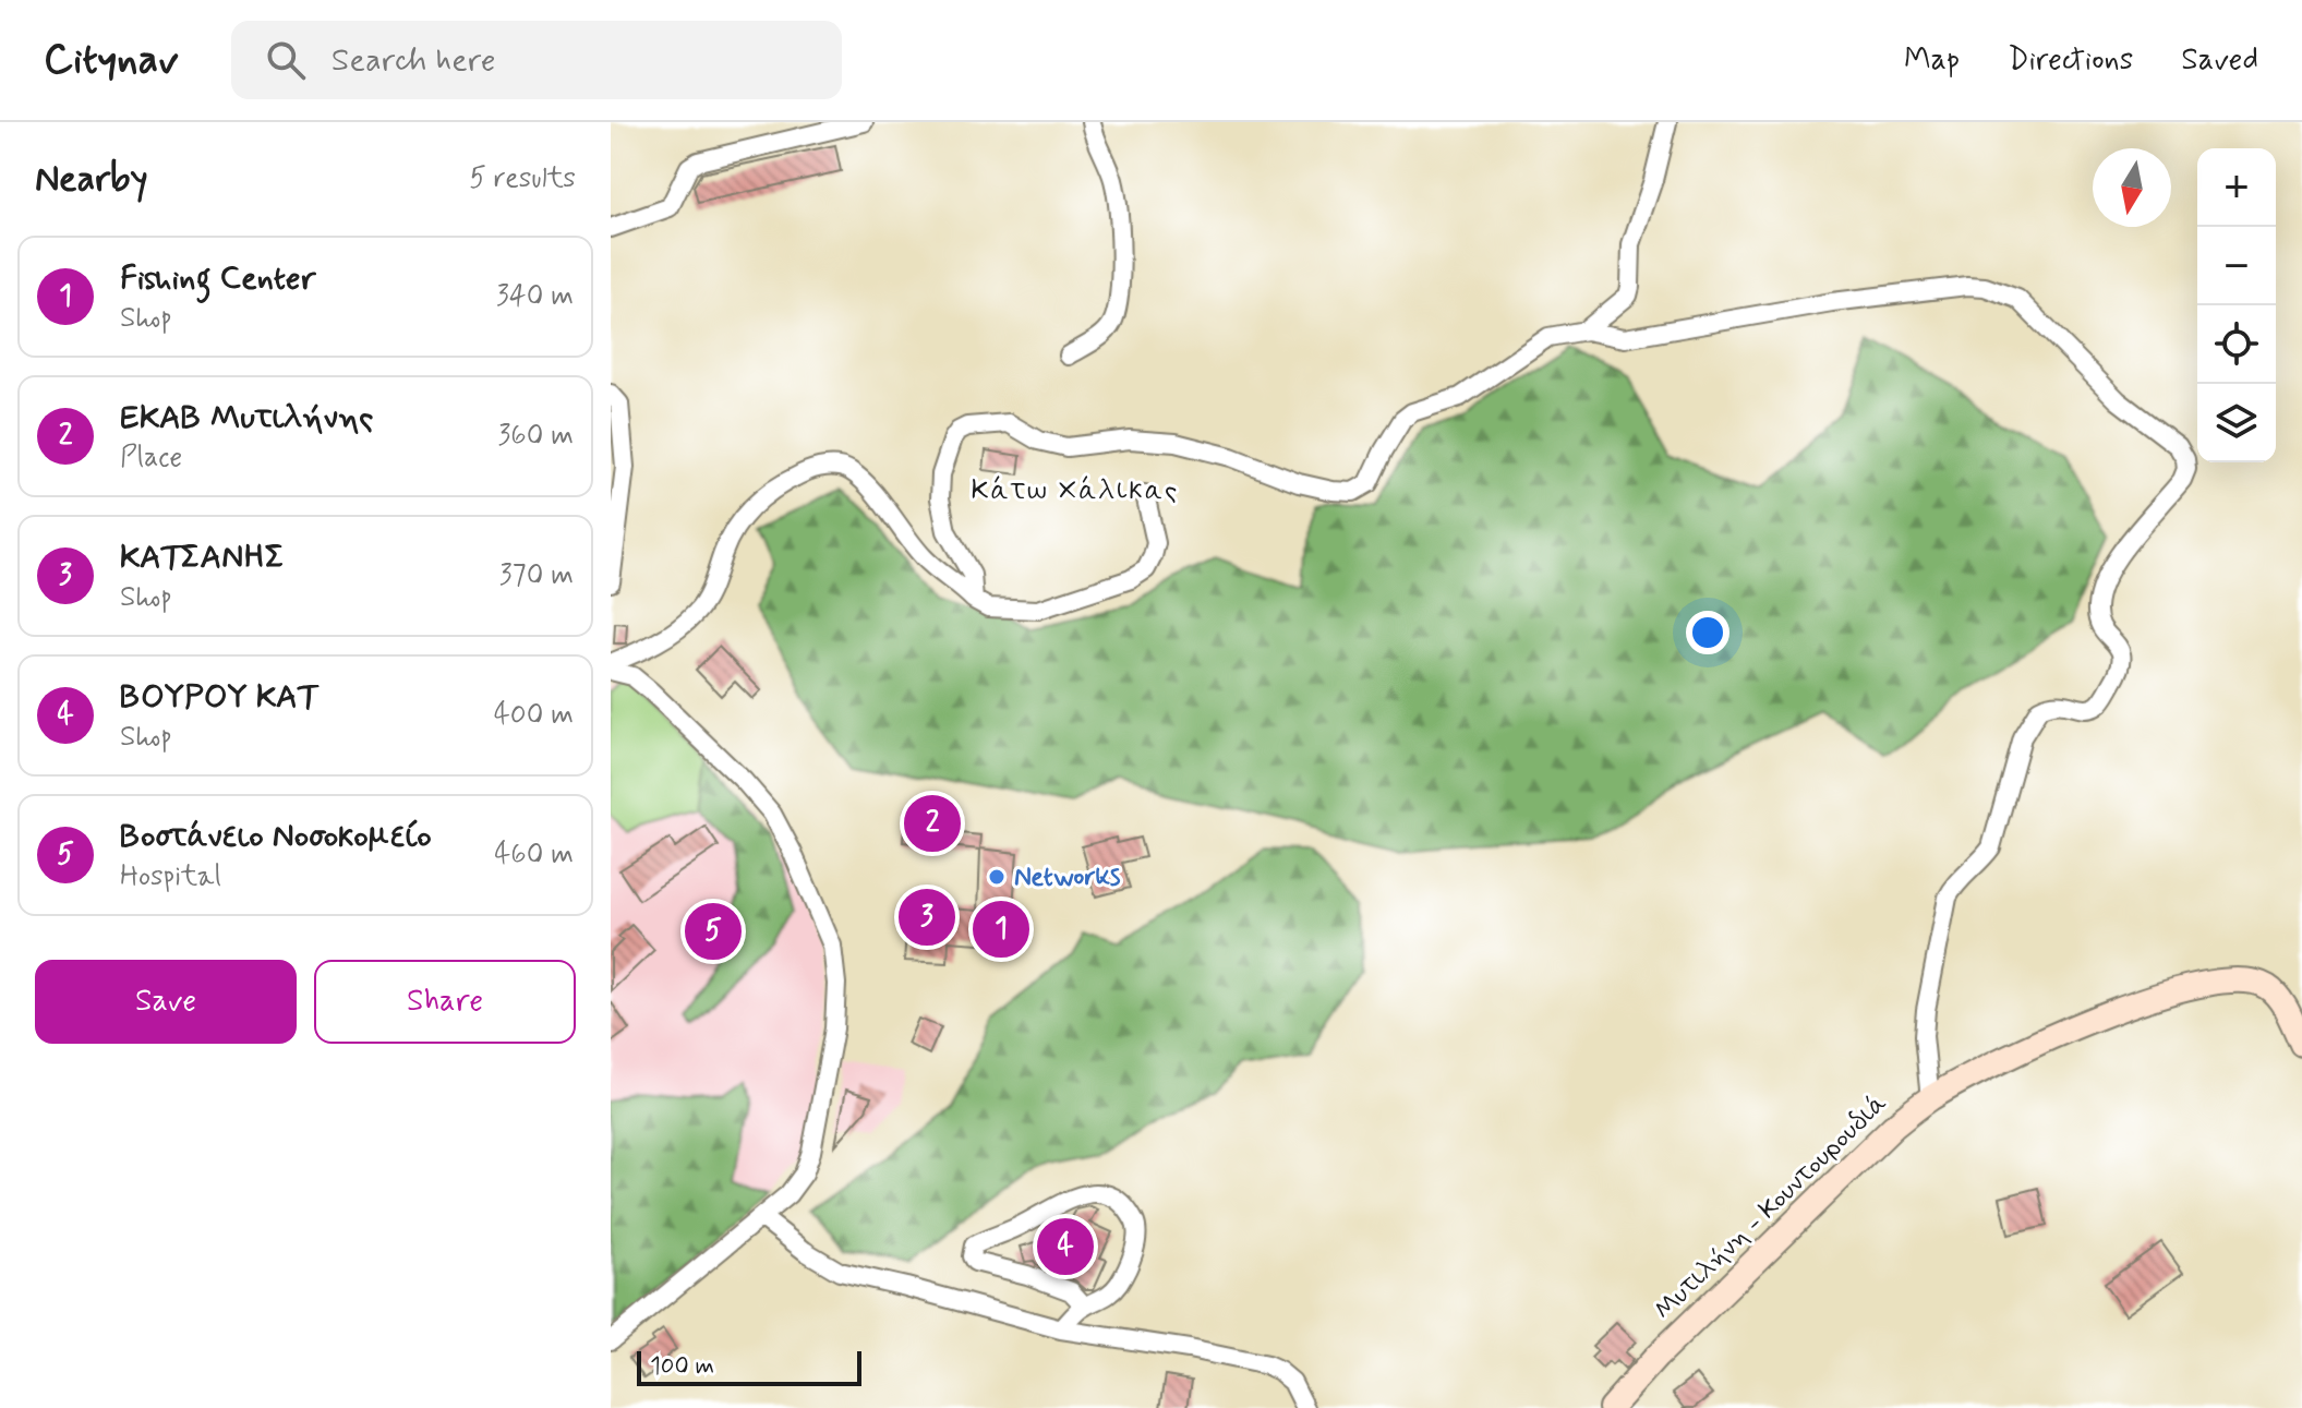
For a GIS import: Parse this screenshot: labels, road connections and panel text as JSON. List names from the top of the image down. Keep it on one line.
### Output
{"streets":{"main road":["Μυτιλήνη - Κουντουρουδιά"]},"districts":["Κάτω Χάλικας"],"places":["Networks"],"scale_bar":"100 m","north":"bottom","page":{"header":"Citynav","search":"Search here","nav":["Map","Directions","Saved"],"heading":["Nearby","5 results"],"map_buttons":["+","−"],"list":[{"mark":"1","name":"Fishing Center","note":"Shop","value":"340 m"},{"mark":"2","name":"ΕΚΑΒ Μυτιλήνης","note":"Place","value":"360 m"},{"mark":"3","name":"ΚΑΤΣΑΝΗΣ","note":"Shop","value":"370 m"},{"mark":"4","name":"ΒΟΥΡΟΥ ΚΑΤ","note":"Shop","value":"400 m"},{"mark":"5","name":"Βοστάνειο Νοσοκομείο","note":"Hospital","value":"460 m"}],"pins":["2","3","1","5","4"],"buttons":["Save","Share"],"scale":"100 m"}}
